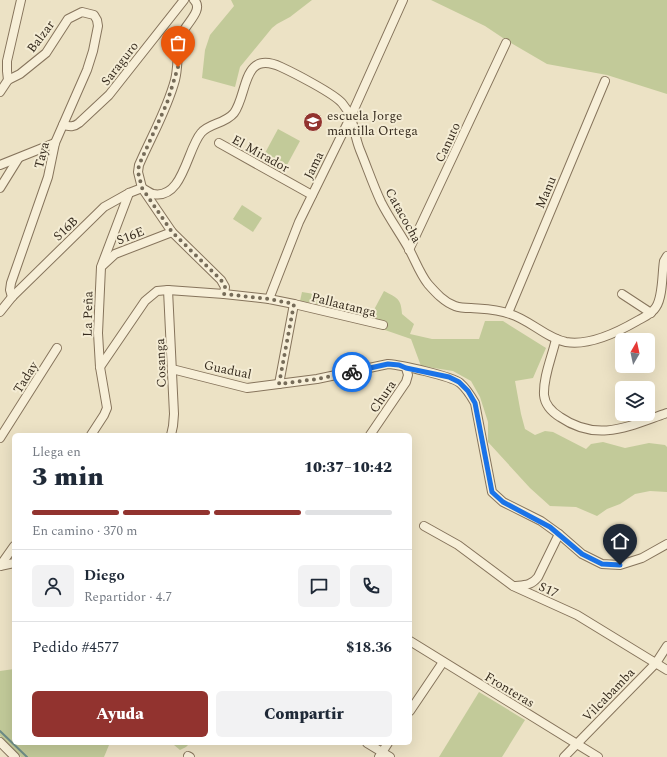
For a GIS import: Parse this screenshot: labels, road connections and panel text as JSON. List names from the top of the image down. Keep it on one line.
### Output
{"streets":{"street":["Balzar","Saraguro","Canuto","El Mirador","Taya","Jama","Manu","Catacocha","S16B","S16E","Pallaatanga","La Peña","Cosanga","Guadual","Taday","Chura","S17","Fronteras","Vilcabamba"]},"crossings":[["Balzar","Taya"],["Saraguro","Taya"],["Canuto","Catacocha"],["El Mirador","Jama"],["Taya","S16B"],["Jama","Catacocha"],["Jama","Pallaatanga"],["Manu","Catacocha"],["Catacocha","S16B"],["S16B","La Peña"],["S16E","La Peña"],["Pallaatanga","La Peña"],["Pallaatanga","Cosanga"],["Cosanga","Guadual"],["Guadual","Chura"],["S17","Vilcabamba"],["Fronteras","Vilcabamba"]],"places":{"school or university":["escuela Jorge mantilla Ortega"]},"north":"top","page":{"heading":["3 min","Llega en","10:37–10:42"],"panel":["Diego","Repartidor · 4.7","Pedido #4577","$18.36"],"bar":"En camino · 370 m","buttons":["Ayuda","Compartir"]}}
